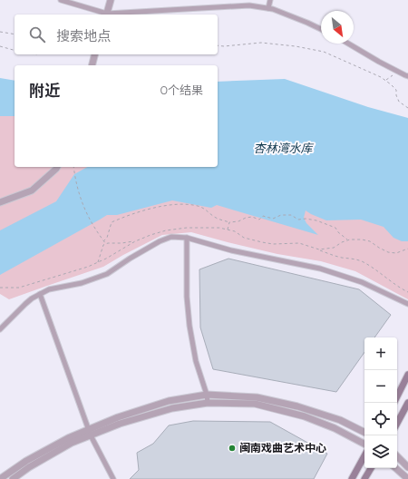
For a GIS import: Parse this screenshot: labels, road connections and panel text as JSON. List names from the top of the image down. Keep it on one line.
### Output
{"water":["杏林湾水库"],"places":["闽南戏曲艺术中心"],"north":"bottom right","page":{"search":"搜索地点","heading":["附近","0个结果"],"map_buttons":["+","−"]}}
